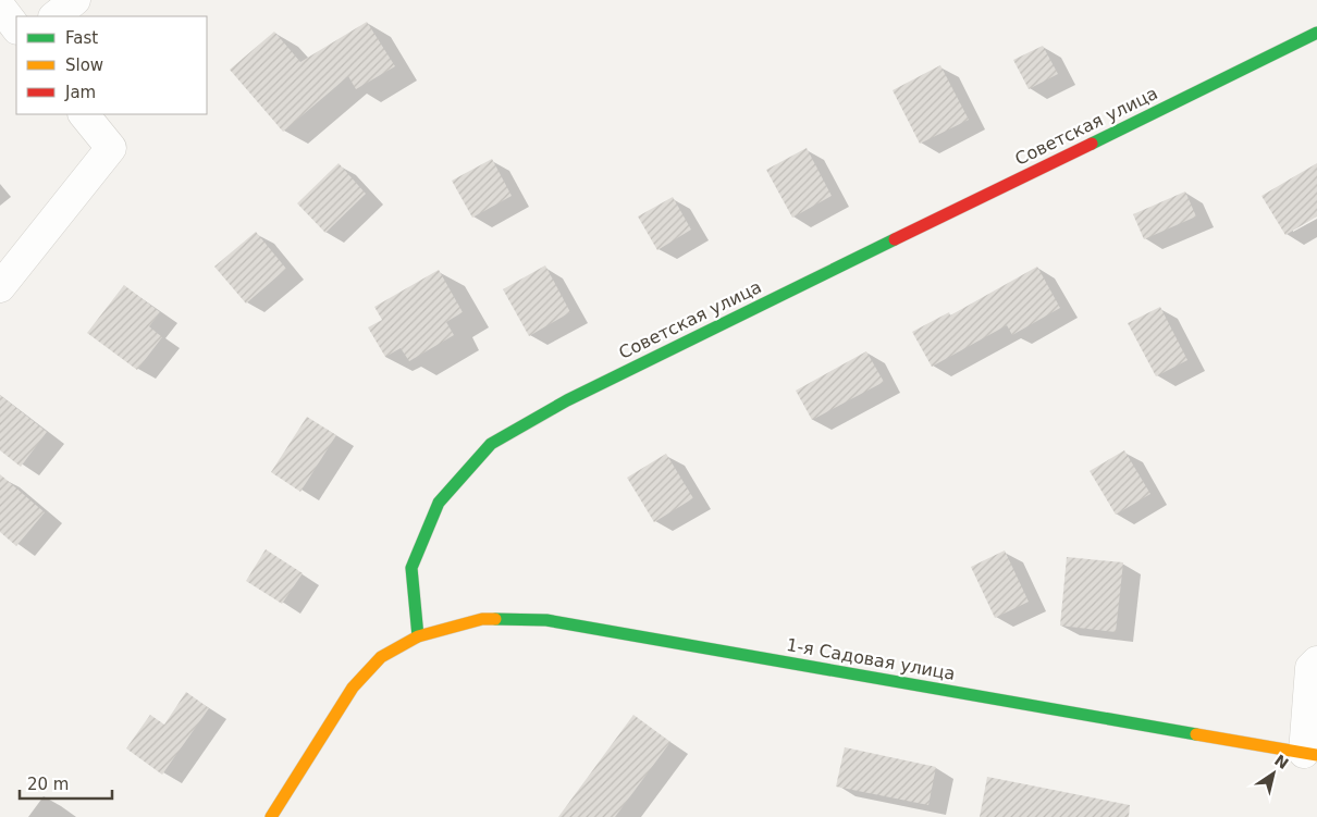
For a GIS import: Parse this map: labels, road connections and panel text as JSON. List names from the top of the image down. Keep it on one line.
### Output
{"streets":{"street":["Советская улица","1-я Садовая улица"]},"crossings":[["Советская улица","1-я Садовая улица"]],"legend":["Fast","Slow","Jam"],"scale_bar":"20 m","north":"top right"}
